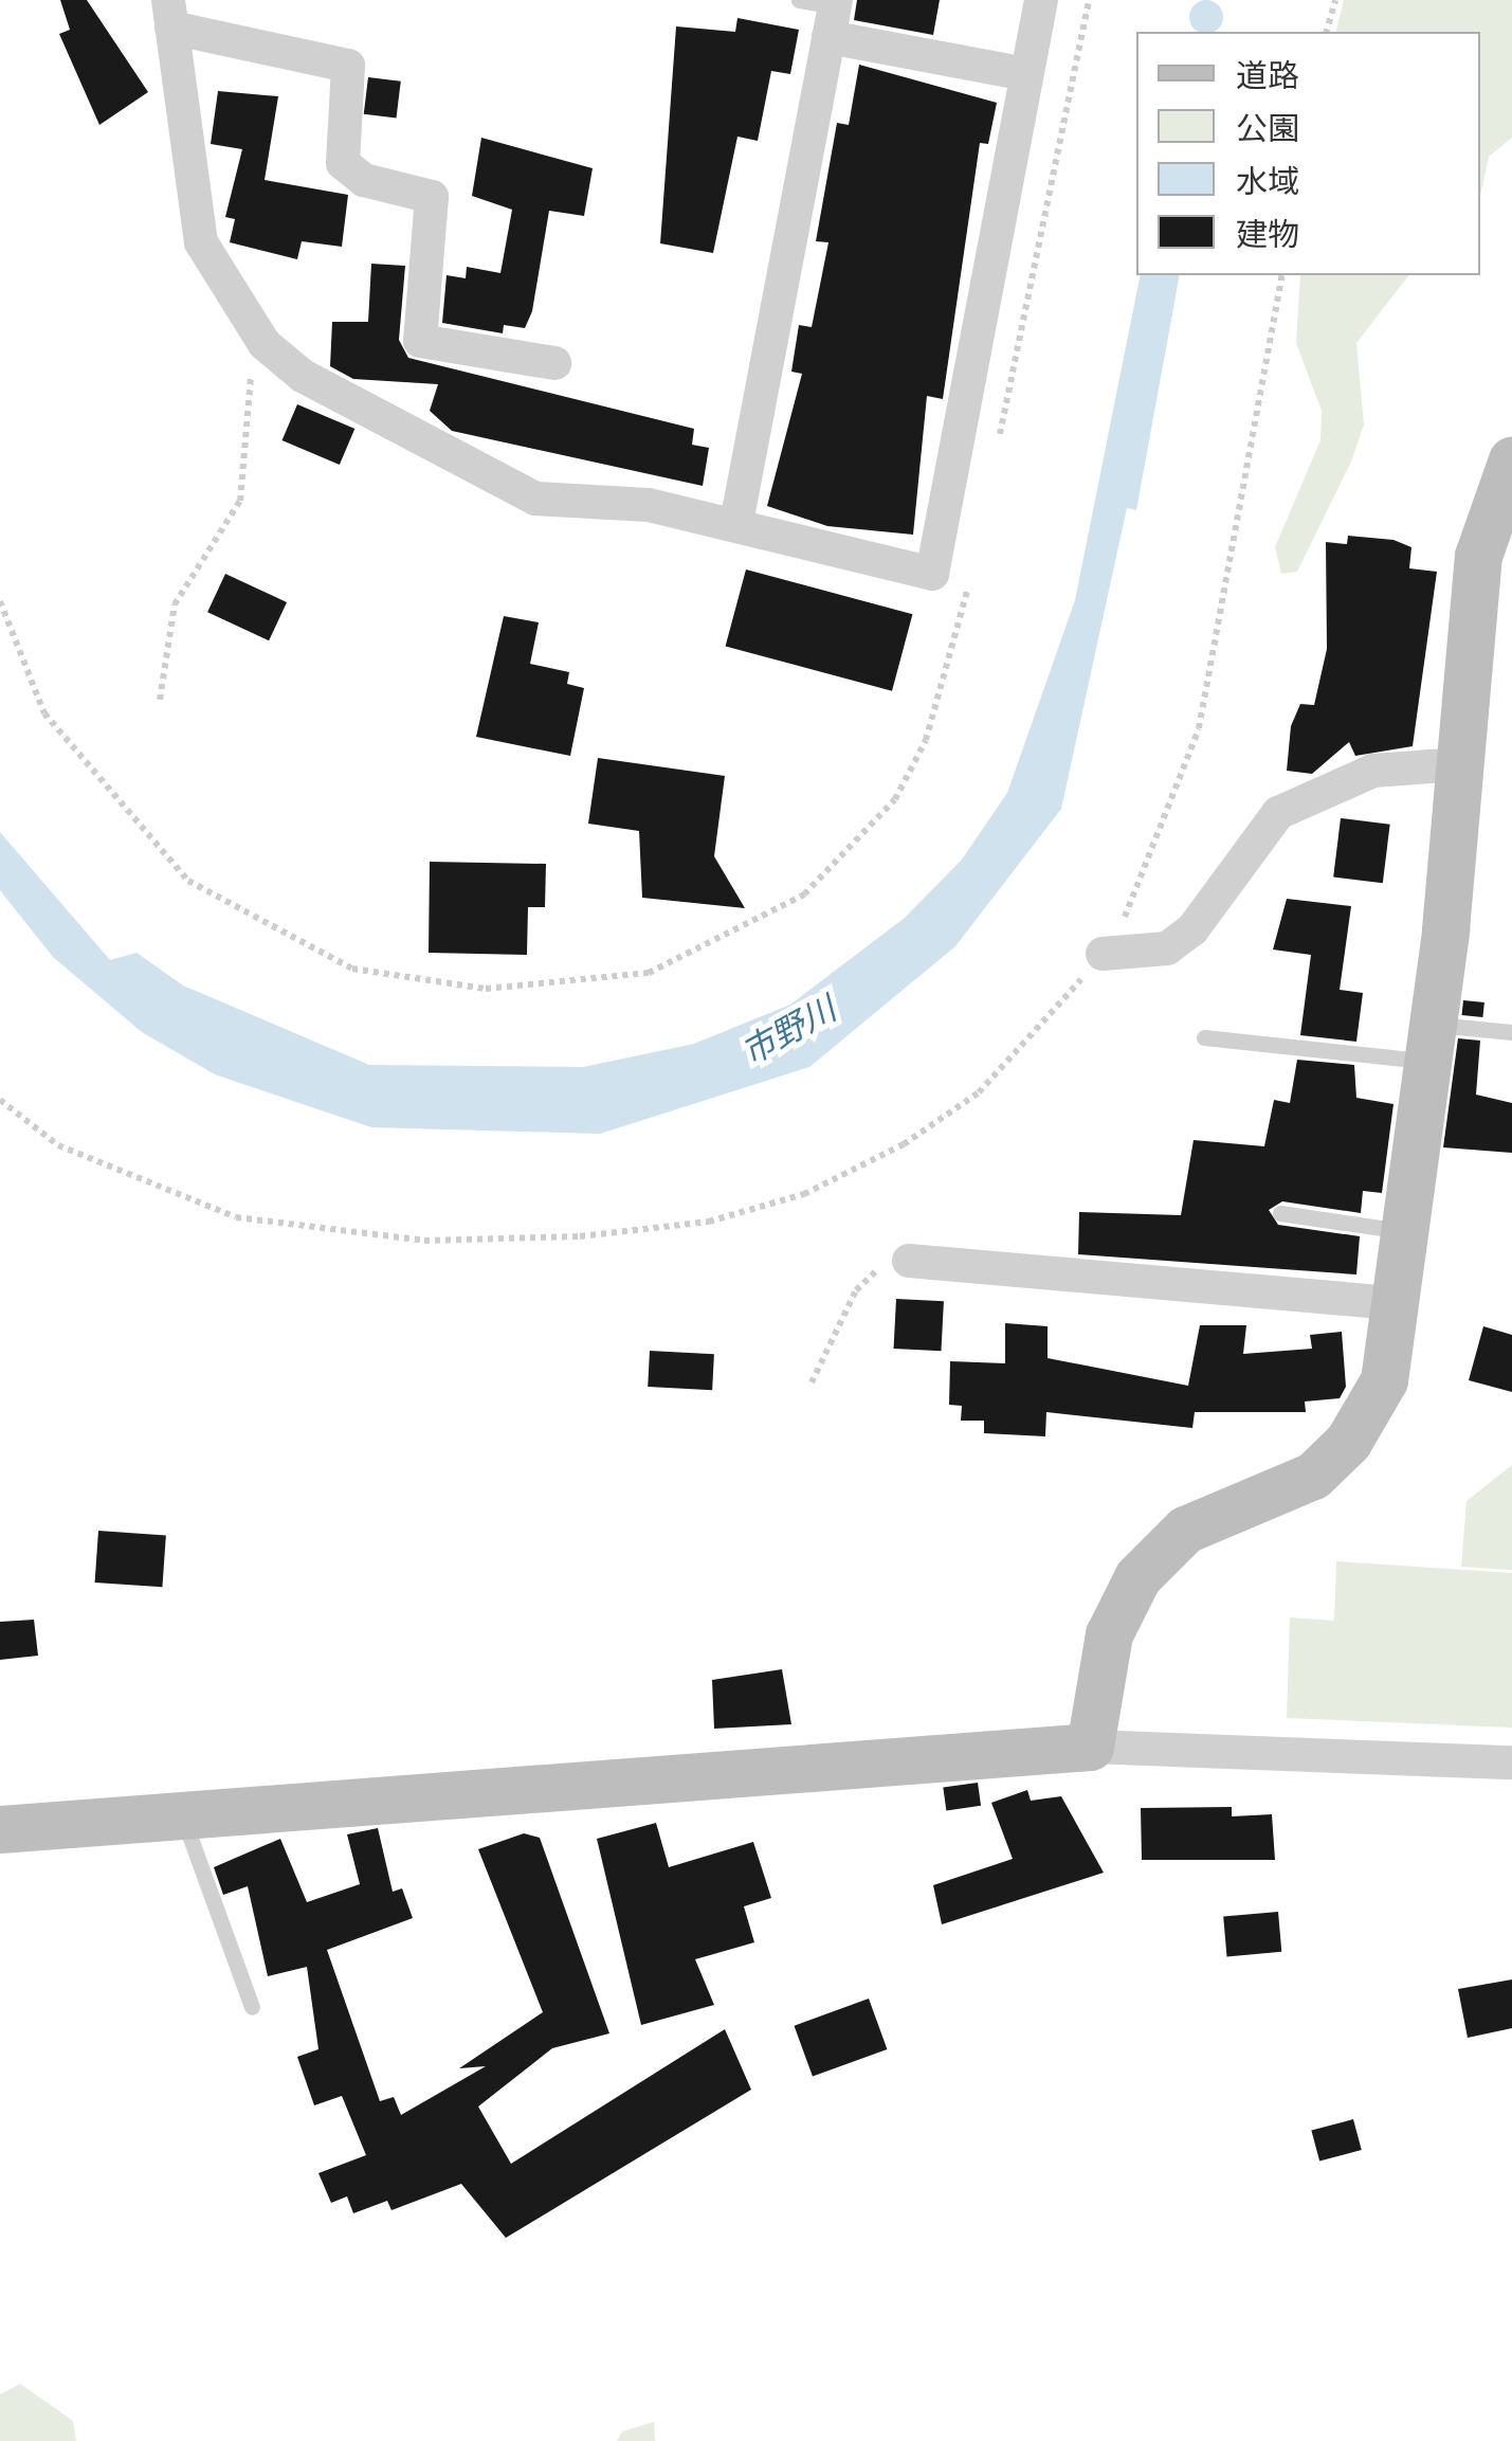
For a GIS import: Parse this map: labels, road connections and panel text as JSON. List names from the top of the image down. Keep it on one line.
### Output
{"water":["市野川"],"legend":["道路","公園","水域","建物"]}
